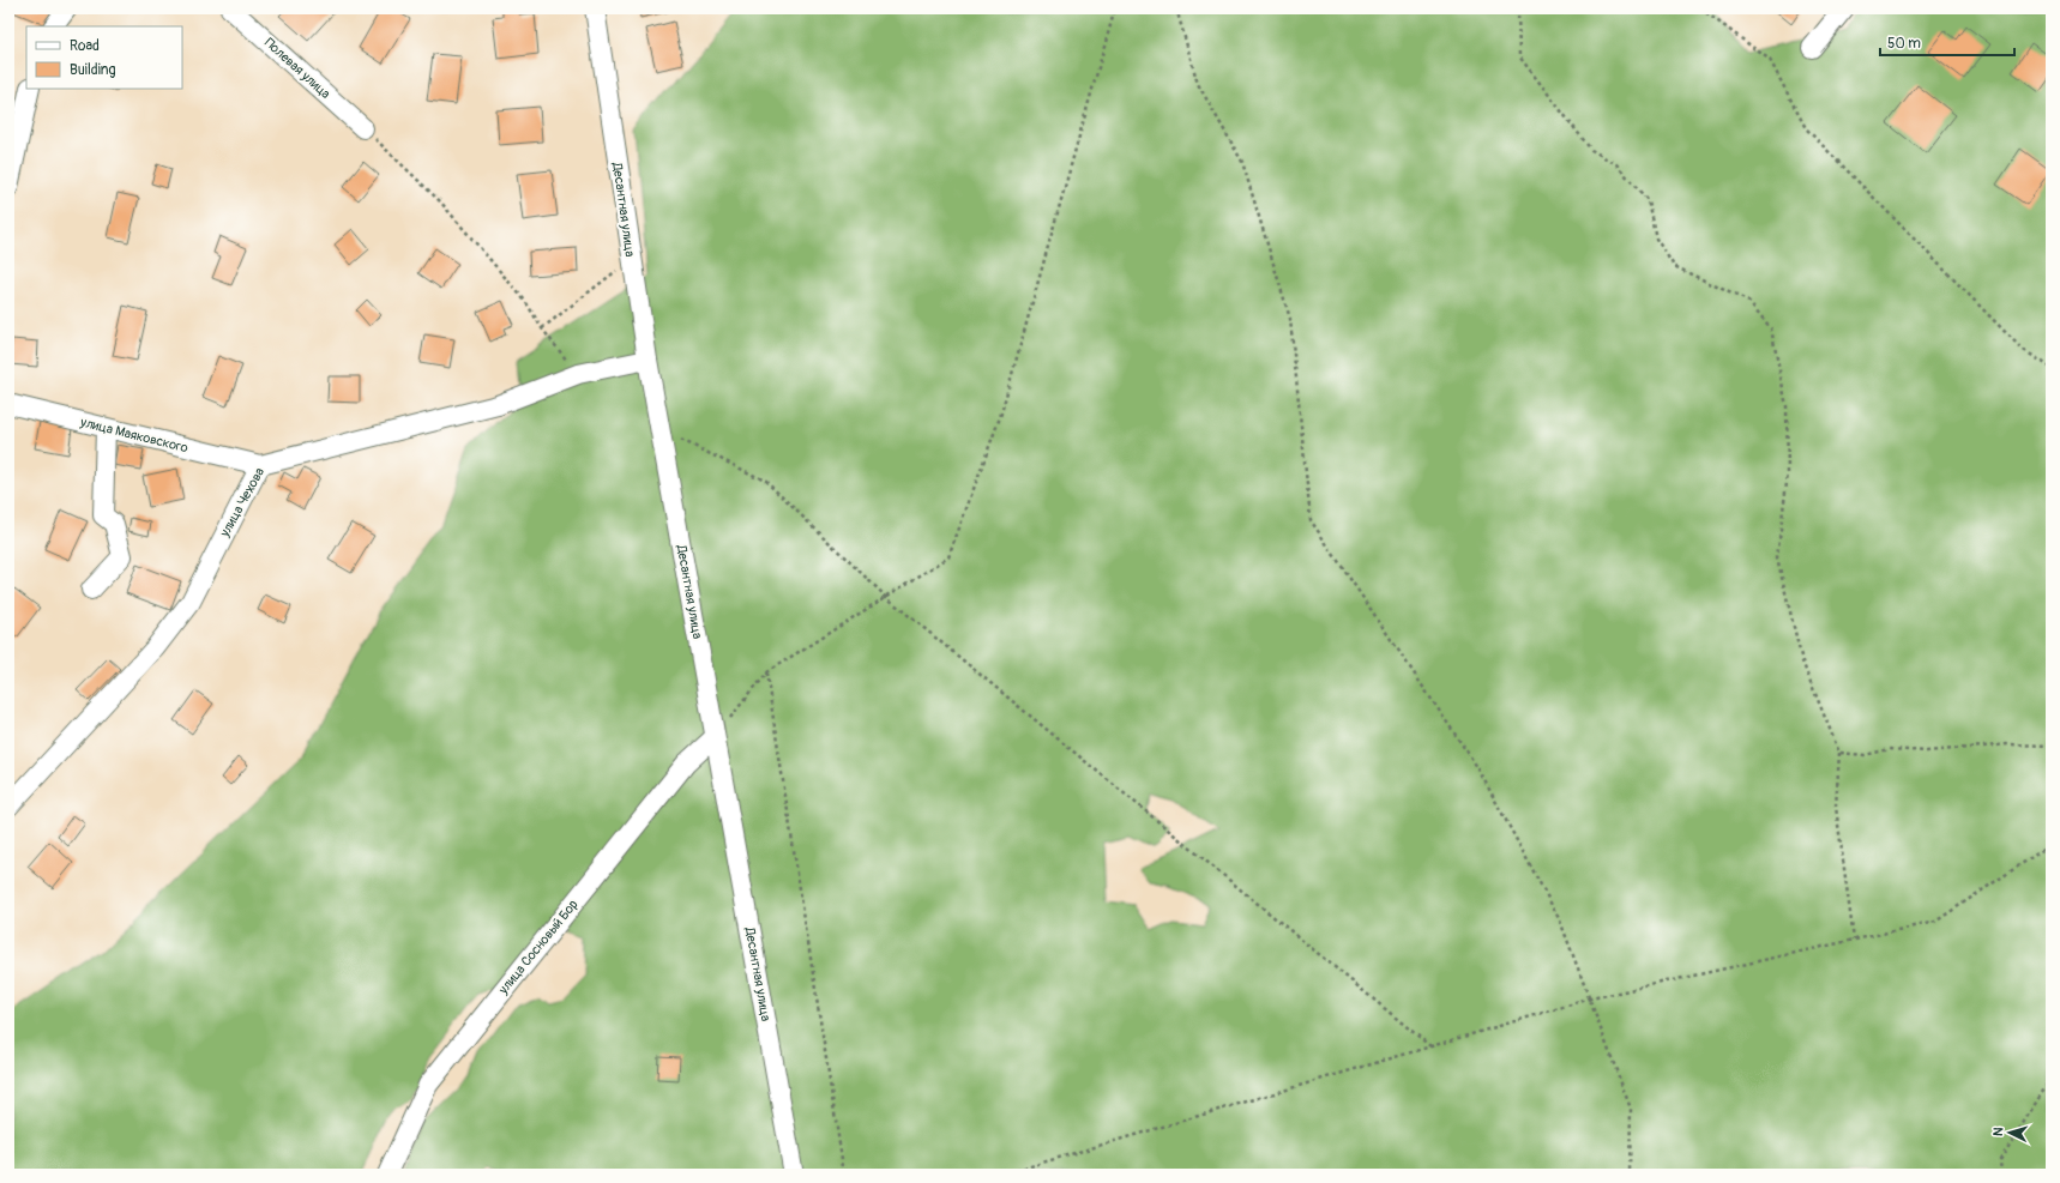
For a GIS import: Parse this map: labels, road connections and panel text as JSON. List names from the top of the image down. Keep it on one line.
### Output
{"streets":{"street":["Полевая улица","Десантная улица","улица Маяковского","улица Чехова","улица Сосновый Бор"]},"crossings":[["Десантная улица","улица Чехова"],["Десантная улица","улица Сосновый Бор"],["улица Маяковского","улица Чехова"]],"legend":["Road","Building"],"scale_bar":"50 m","north":"left"}
